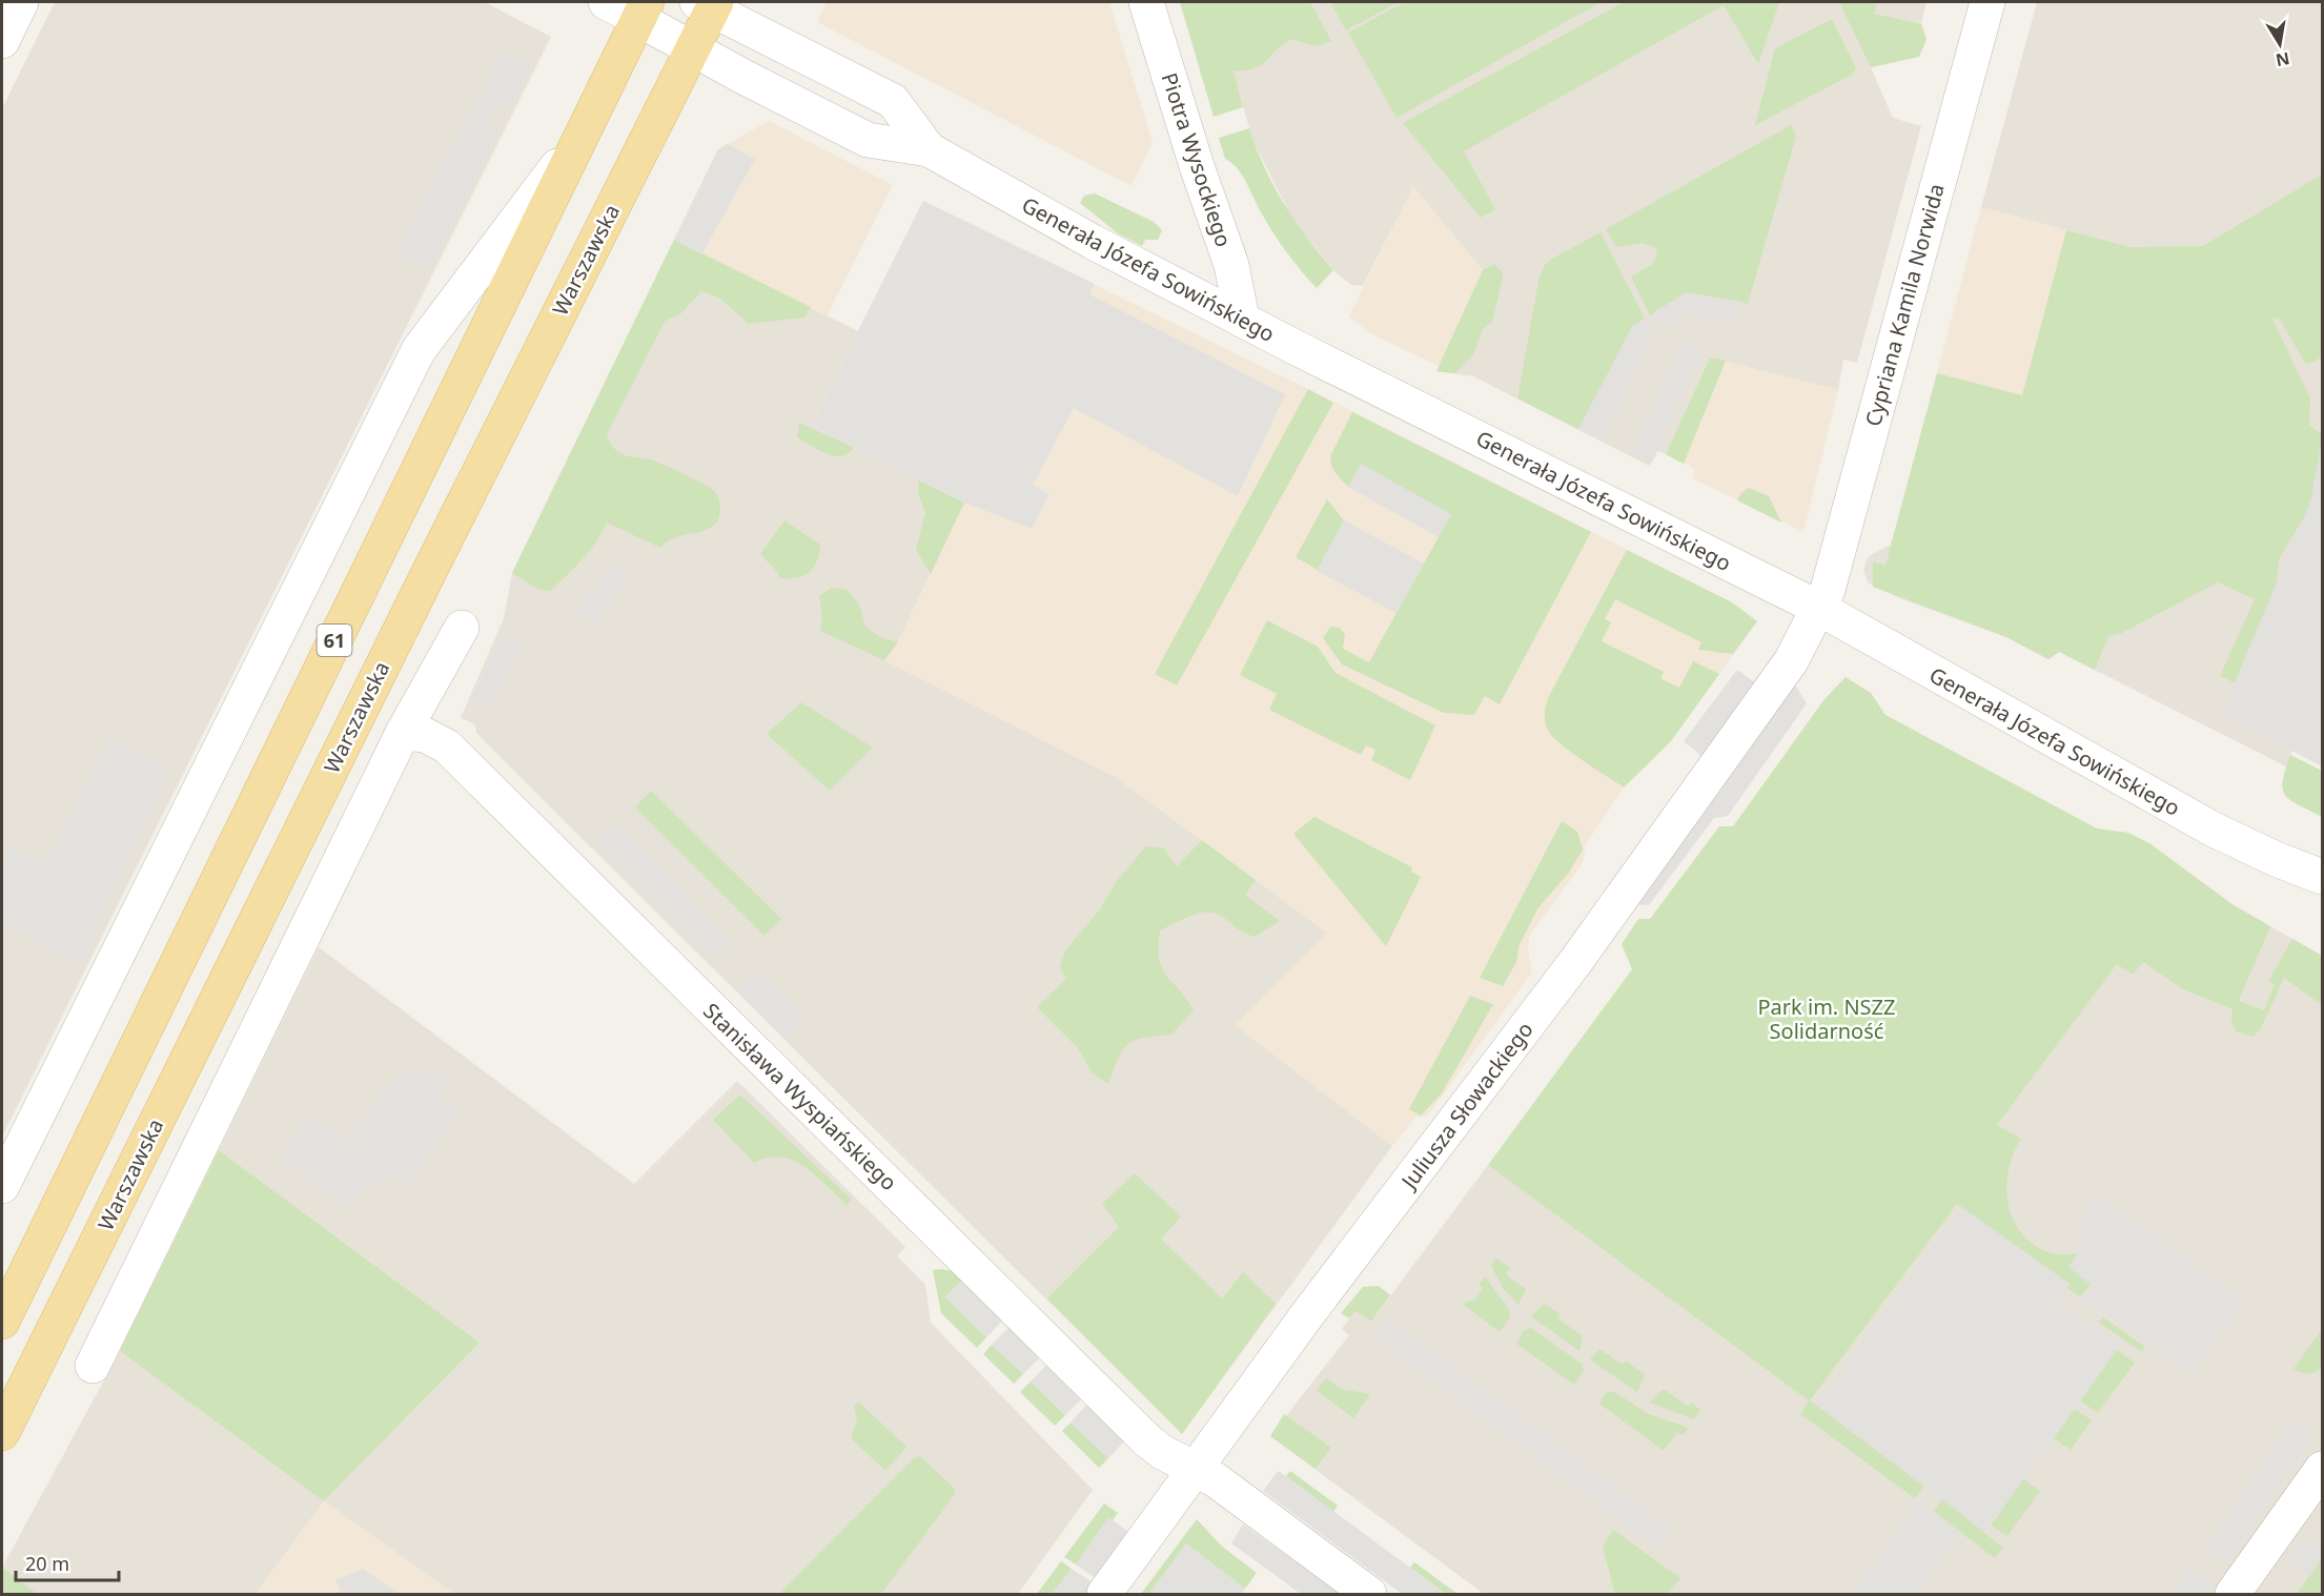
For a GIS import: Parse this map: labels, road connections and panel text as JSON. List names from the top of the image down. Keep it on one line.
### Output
{"streets":{"main road":["Warszawska","61"],"street":["Piotra Wysockiego","Generała Józefa Sowińskiego","Cypriana Kamila Norwida","Stanisława Wyspiańskiego","Juliusza Słowackiego"]},"crossings":[["Piotra Wysockiego","Generała Józefa Sowińskiego"],["Warszawska","Generała Józefa Sowińskiego"],["Generała Józefa Sowińskiego","Cypriana Kamila Norwida"],["Generała Józefa Sowińskiego","61"],["Generała Józefa Sowińskiego","Juliusza Słowackiego"],["Cypriana Kamila Norwida","Juliusza Słowackiego"],["Stanisława Wyspiańskiego","Juliusza Słowackiego"]],"parks":["Park im. NSZZ Solidarność"],"scale_bar":"20 m","north":"bottom"}
